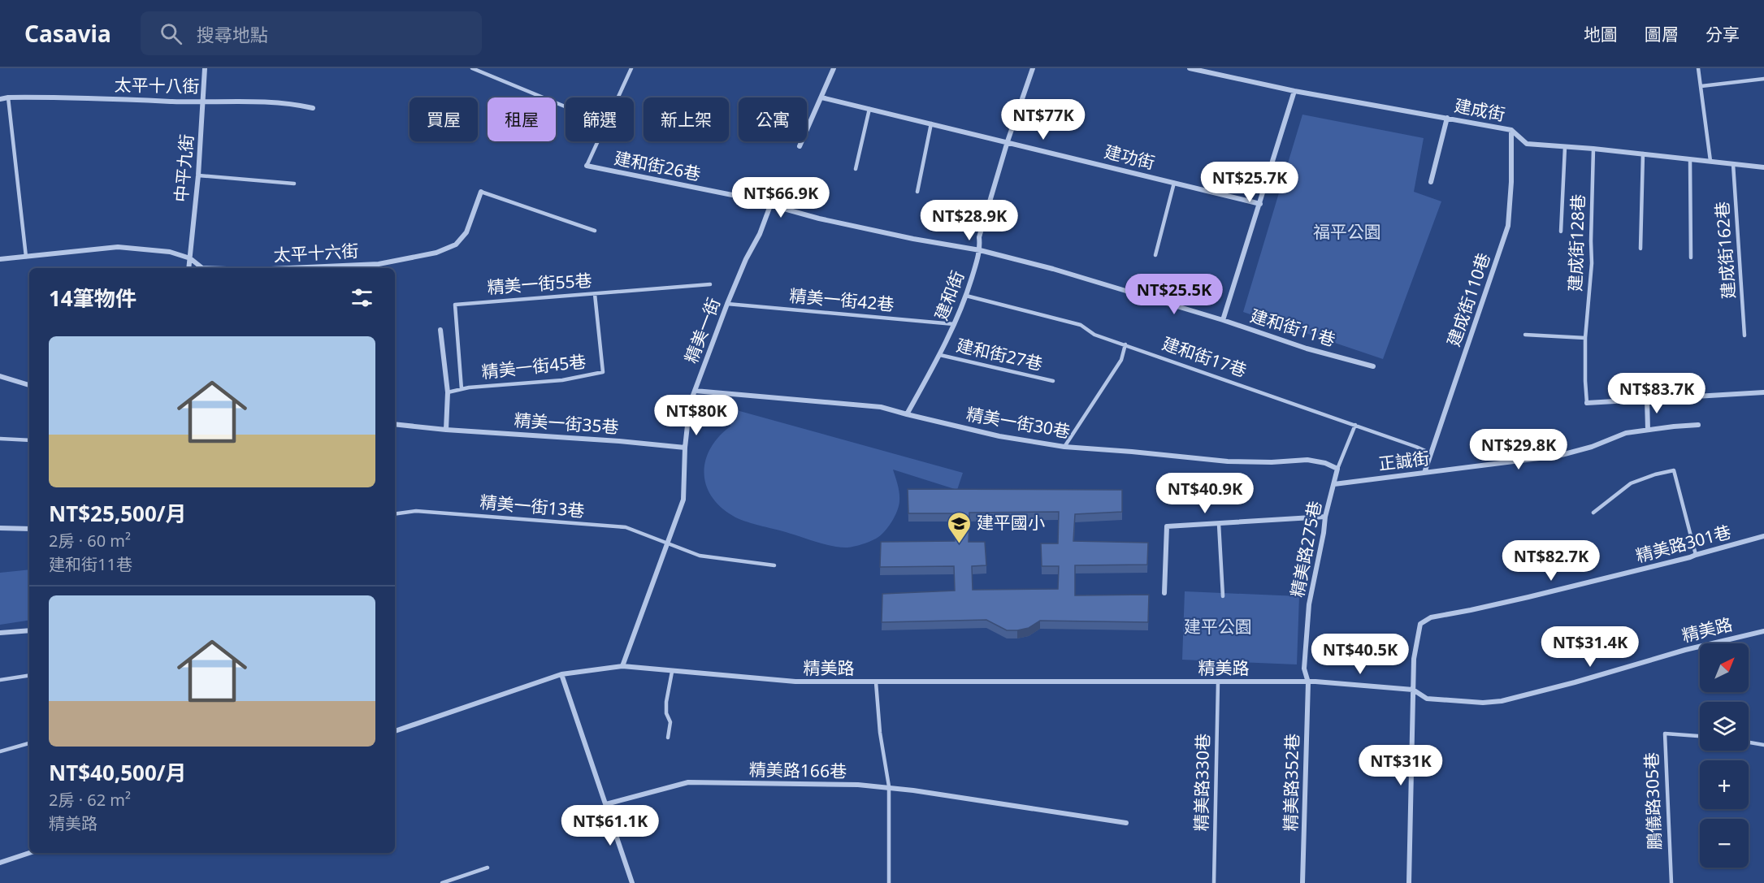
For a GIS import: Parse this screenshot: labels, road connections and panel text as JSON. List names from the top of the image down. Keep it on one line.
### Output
{"streets":{"street":["太平十八街","建成街","建功街","建和街26巷","中平九街","太平十六街","建和街","建成街110巷","建和街11巷","精美一街","精美一街30巷","精美一街35巷","正誠街","精美路301巷","精美路275巷","精美路","精美路166巷","精美路352巷"],"lane":["建成街128巷","建成街162巷","精美一街55巷","精美一街42巷","建和街27巷","建和街17巷","精美一街45巷","精美一街13巷","精美路330巷","鵬儀路305巷"]},"crossings":[["太平十八街","中平九街"],["建成街","建成街128巷"],["建成街","建成街162巷"],["建成街","建成街110巷"],["建功街","建和街"],["建和街26巷","建和街"],["建和街26巷","建和街11巷"],["建和街26巷","精美一街"],["中平九街","太平十六街"],["精美一街55巷","精美一街45巷"],["建和街","精美一街42巷"],["建和街","建和街11巷"],["建和街","建和街27巷"],["建和街","建和街17巷"],["建和街","精美一街30巷"],["建成街110巷","建和街17巷"],["建成街110巷","正誠街"],["精美一街42巷","精美一街"],["精美一街","精美一街30巷"],["精美一街","精美一街35巷"],["精美一街","精美一街13巷"],["精美一街","精美路"],["建和街17巷","精美路275巷"],["精美一街30巷","精美路275巷"],["正誠街","精美路275巷"],["精美路301巷","精美路"],["精美路275巷","精美路"],["精美路275巷","精美路352巷"],["精美路","精美路330巷"],["精美路","精美路352巷"]],"parks":["福平公園","建平公園"],"places":{"school or university":["建平國小"]},"north":"top right","page":{"header":"Casavia","search":"搜尋地點","nav":["地圖","圖層","分享"],"chip":["買屋","租屋","篩選","新上架","公寓"],"price":["NT$77K","NT$25.7K","NT$66.9K","NT$28.9K","NT$25.5K","NT$83.7K","NT$80K","NT$29.8K","NT$40.9K","NT$82.7K","NT$31.4K","NT$40.5K","NT$31K","NT$61.1K"],"heading":"14筆物件","list":[{"name":"NT$25,500/月","note":"2房 · 60 m² · 建和街11巷"},{"name":"NT$40,500/月","note":"2房 · 62 m² · 精美路"}],"map_buttons":["+","−"]}}
